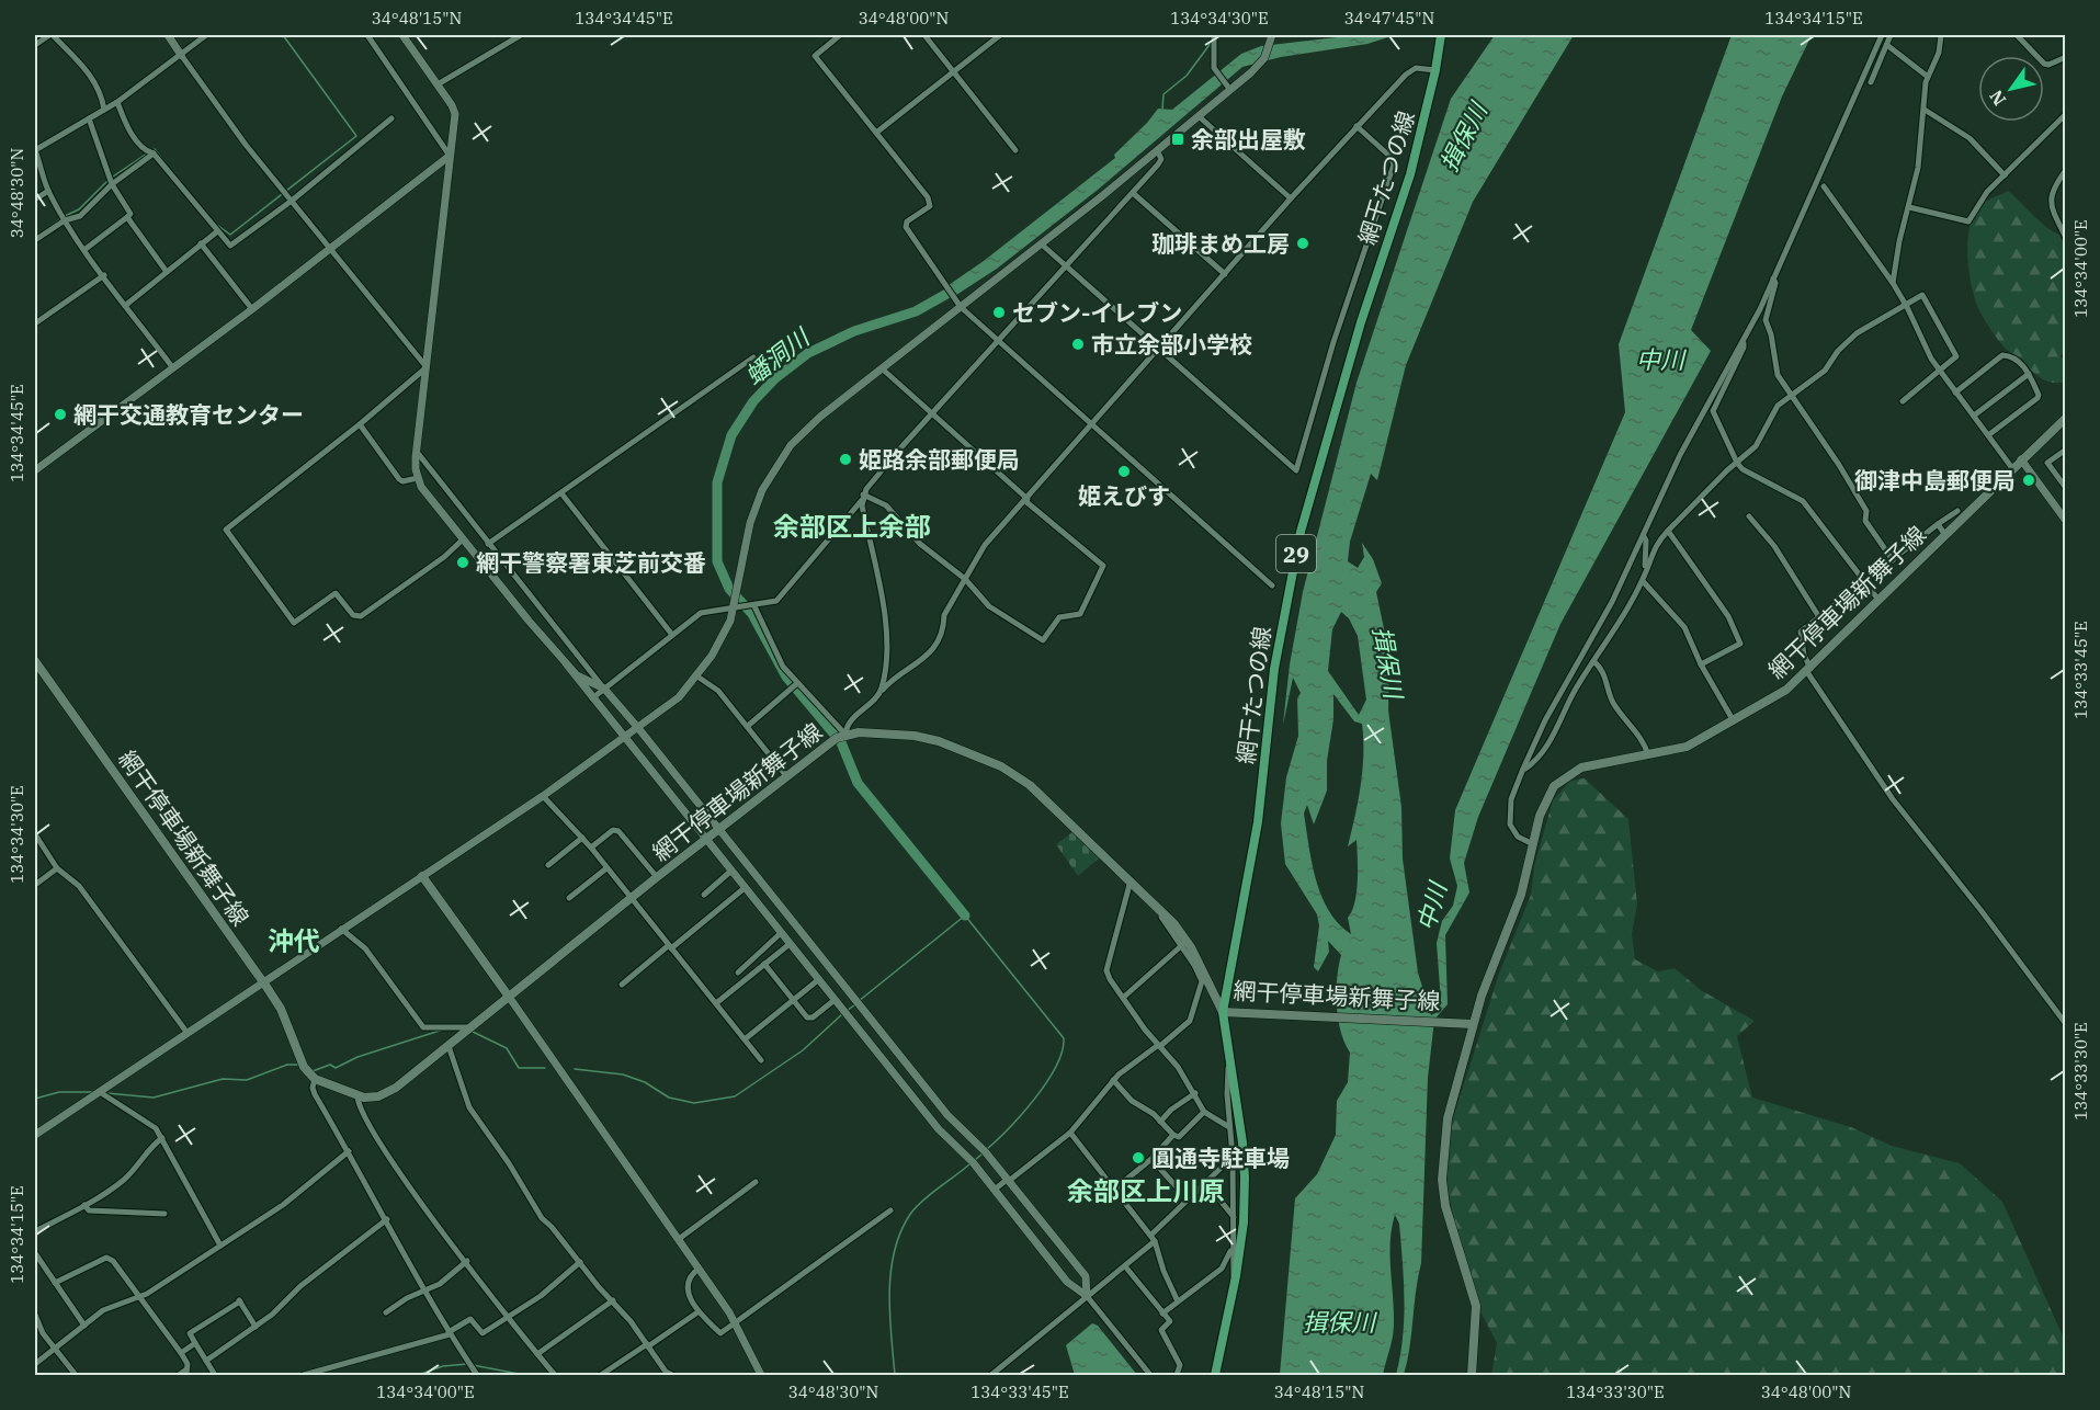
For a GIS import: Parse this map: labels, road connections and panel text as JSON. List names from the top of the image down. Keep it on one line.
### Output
{"streets":{"main road":["網干たつの線","29","網干停車場新舞子線"]},"crossings":[["網干たつの線","網干停車場新舞子線"]],"districts":["余部区上余部","沖代","余部区上川原"],"water":["揖保川","蟠洞川","中川"],"places":{"transit":["余部出屋敷"],"other":["珈琲まめ工房","セブン-イレブン","市立余部小学校","網干交通教育センター","姫路余部郵便局","姫えびす","御津中島郵便局","網干警察署東芝前交番","圓通寺駐車場"]},"north":"bottom left","coordinates":["34°48'15\"N","134°34'45\"E","34°48'00\"N","134°34'30\"E","34°47'45\"N","134°34'15\"E","34°48'30\"N","134°34'00\"E","134°33'45\"E","134°33'30\"E"]}
